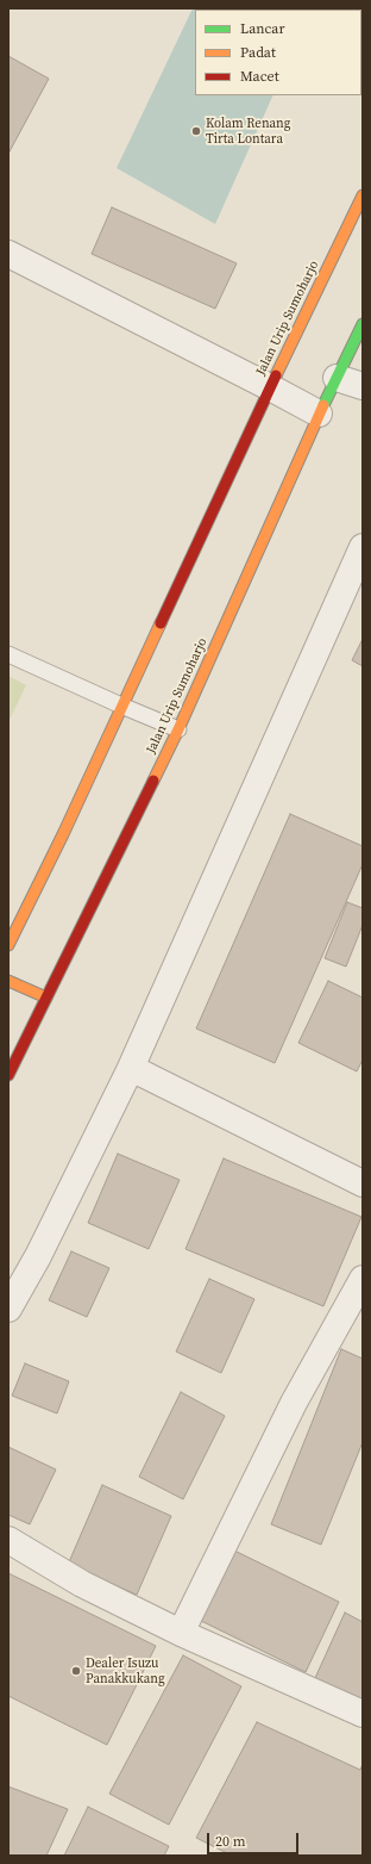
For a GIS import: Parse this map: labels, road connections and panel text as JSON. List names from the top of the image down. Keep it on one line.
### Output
{"streets":{"highway":["Jalan Urip Sumoharjo"]},"places":["Kolam Renang Tirta Lontara","Dealer Isuzu Panakkukang"],"legend":["Lancar","Padat","Macet"],"scale_bar":"20 m"}
